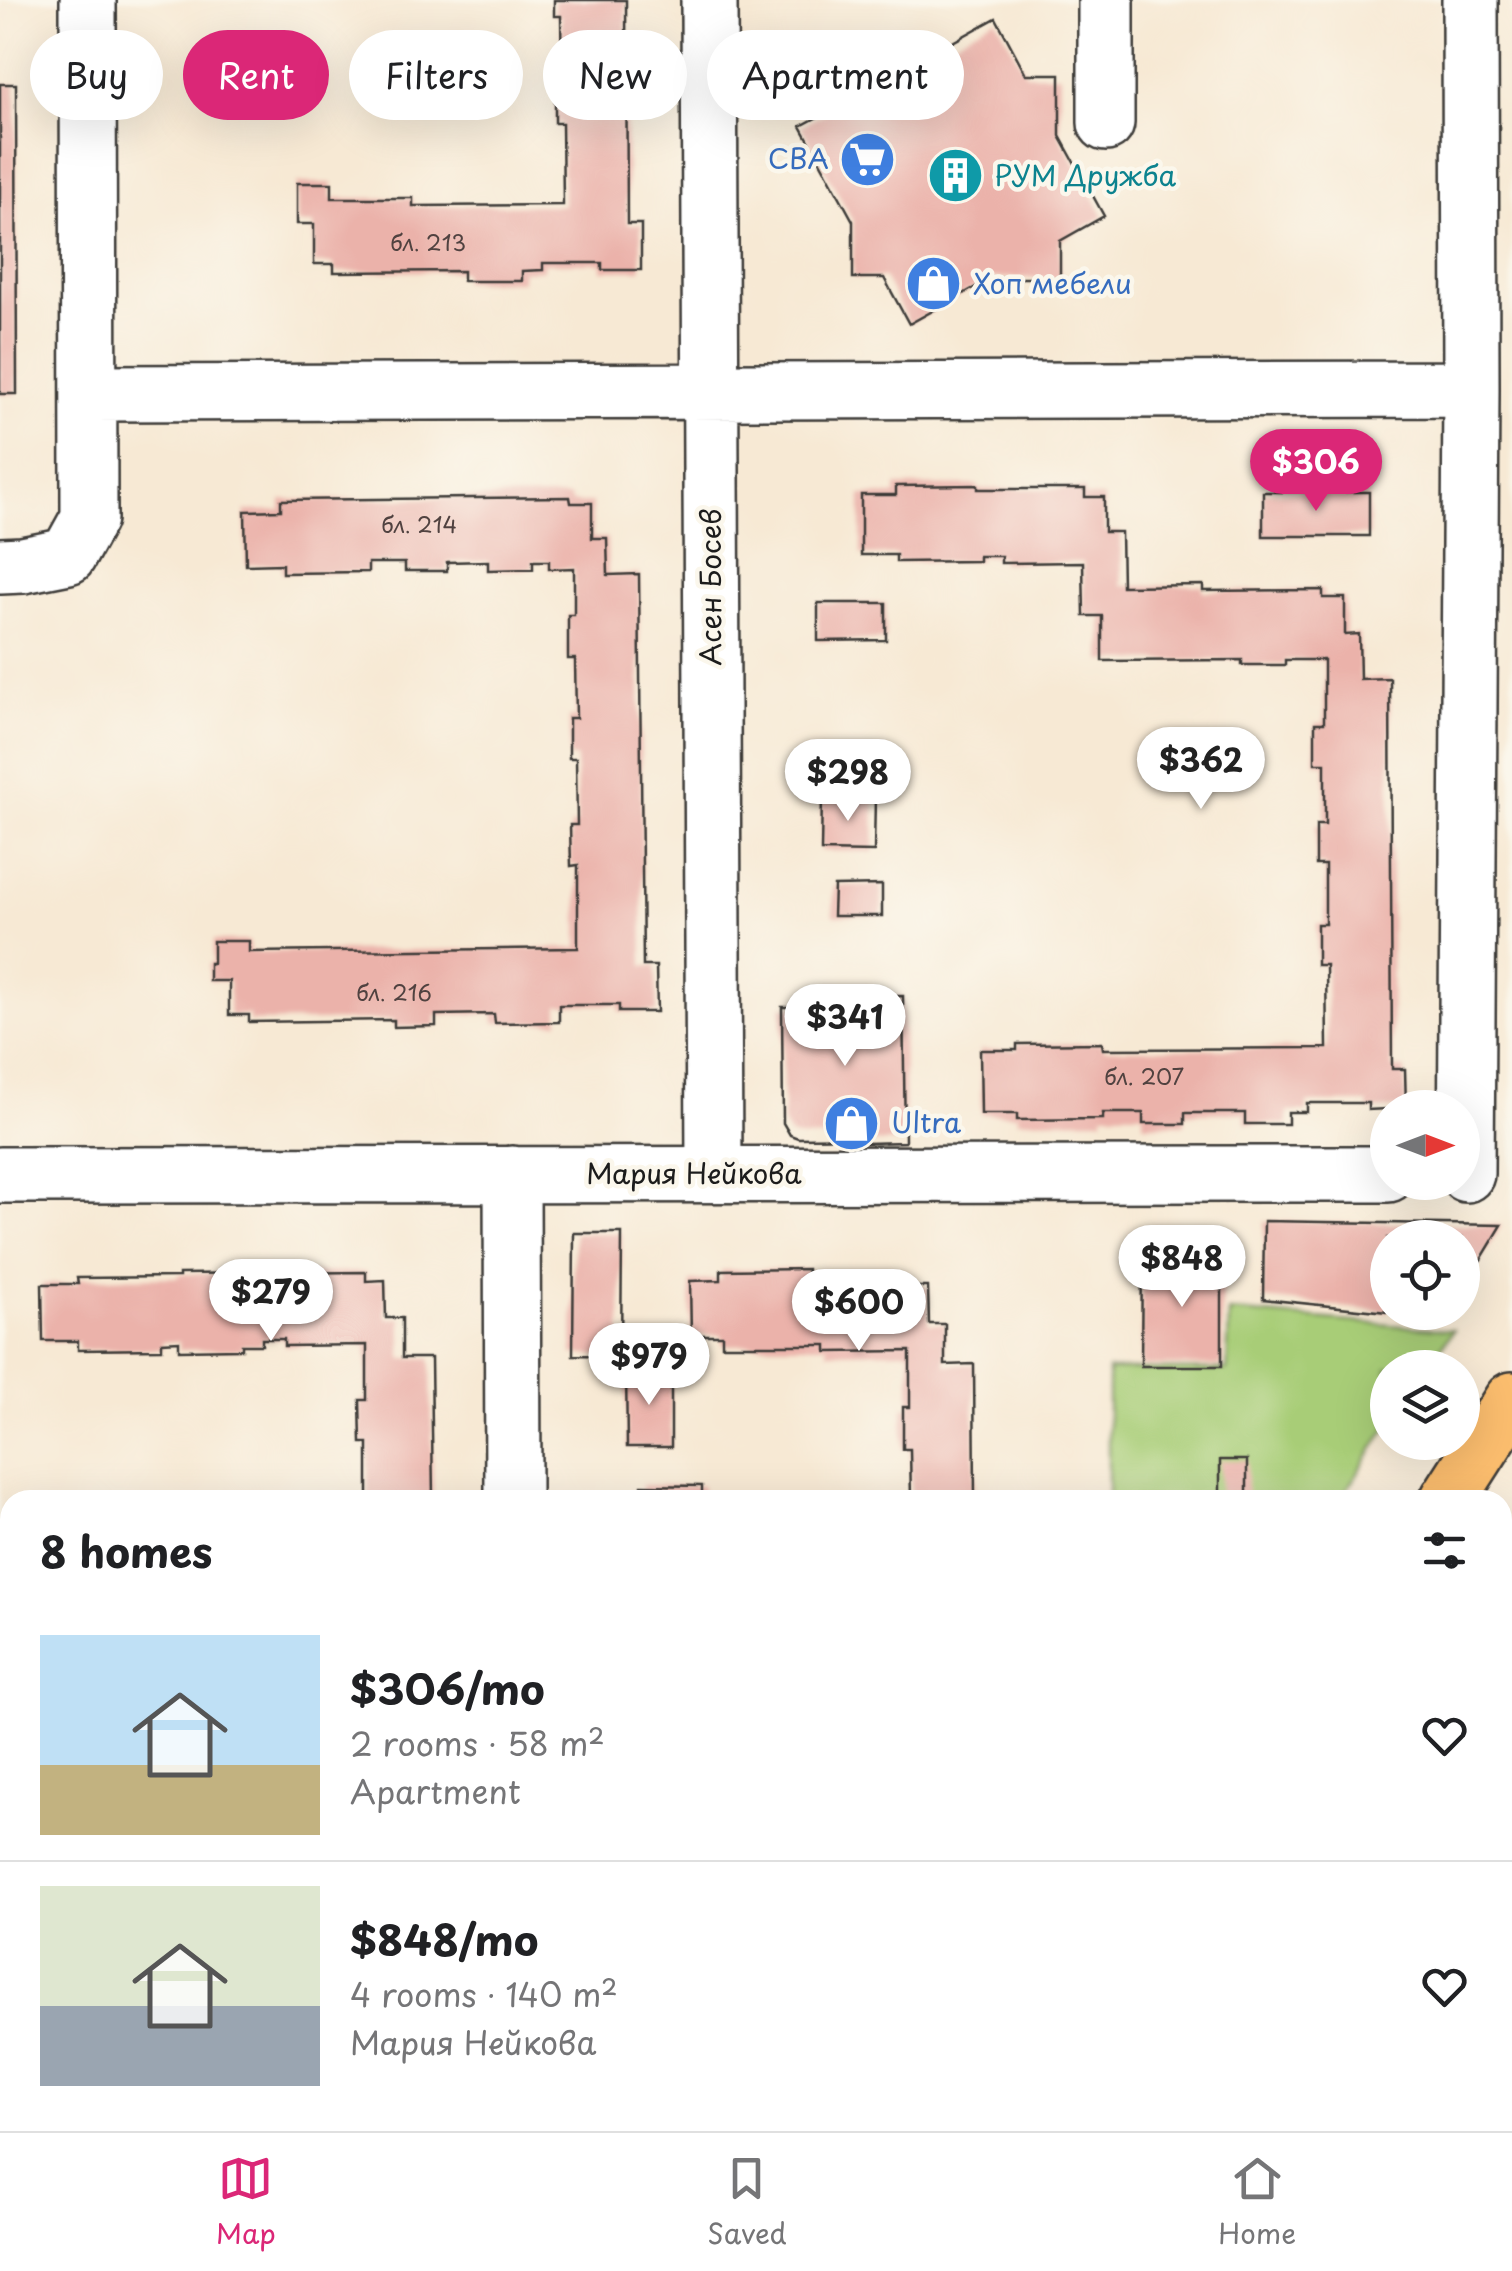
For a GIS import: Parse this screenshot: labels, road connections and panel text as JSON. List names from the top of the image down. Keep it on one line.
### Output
{"streets":{"street":["Асен Босев","Мария Нейкова"]},"crossings":[["Асен Босев","Мария Нейкова"]],"places":{"supermarket":["CBA"],"building":["РУМ Дружба"],"shop":["Хоп мебели","Ultra"]},"house_numbers":["бл. 213","бл. 214","бл. 216","бл. 207"],"north":"right","page":{"chip":["Buy","Rent","Filters","New","Apartment"],"price":["$306","$362","$298","$341","$848","$279","$600","$979"],"heading":"8 homes","list":[{"name":"$306/mo","note":"2 rooms · 58 m² · Apartment"},{"name":"$848/mo","note":"4 rooms · 140 m² · Мария Нейкова"}],"tabs":["Map","Saved","Home"]}}
